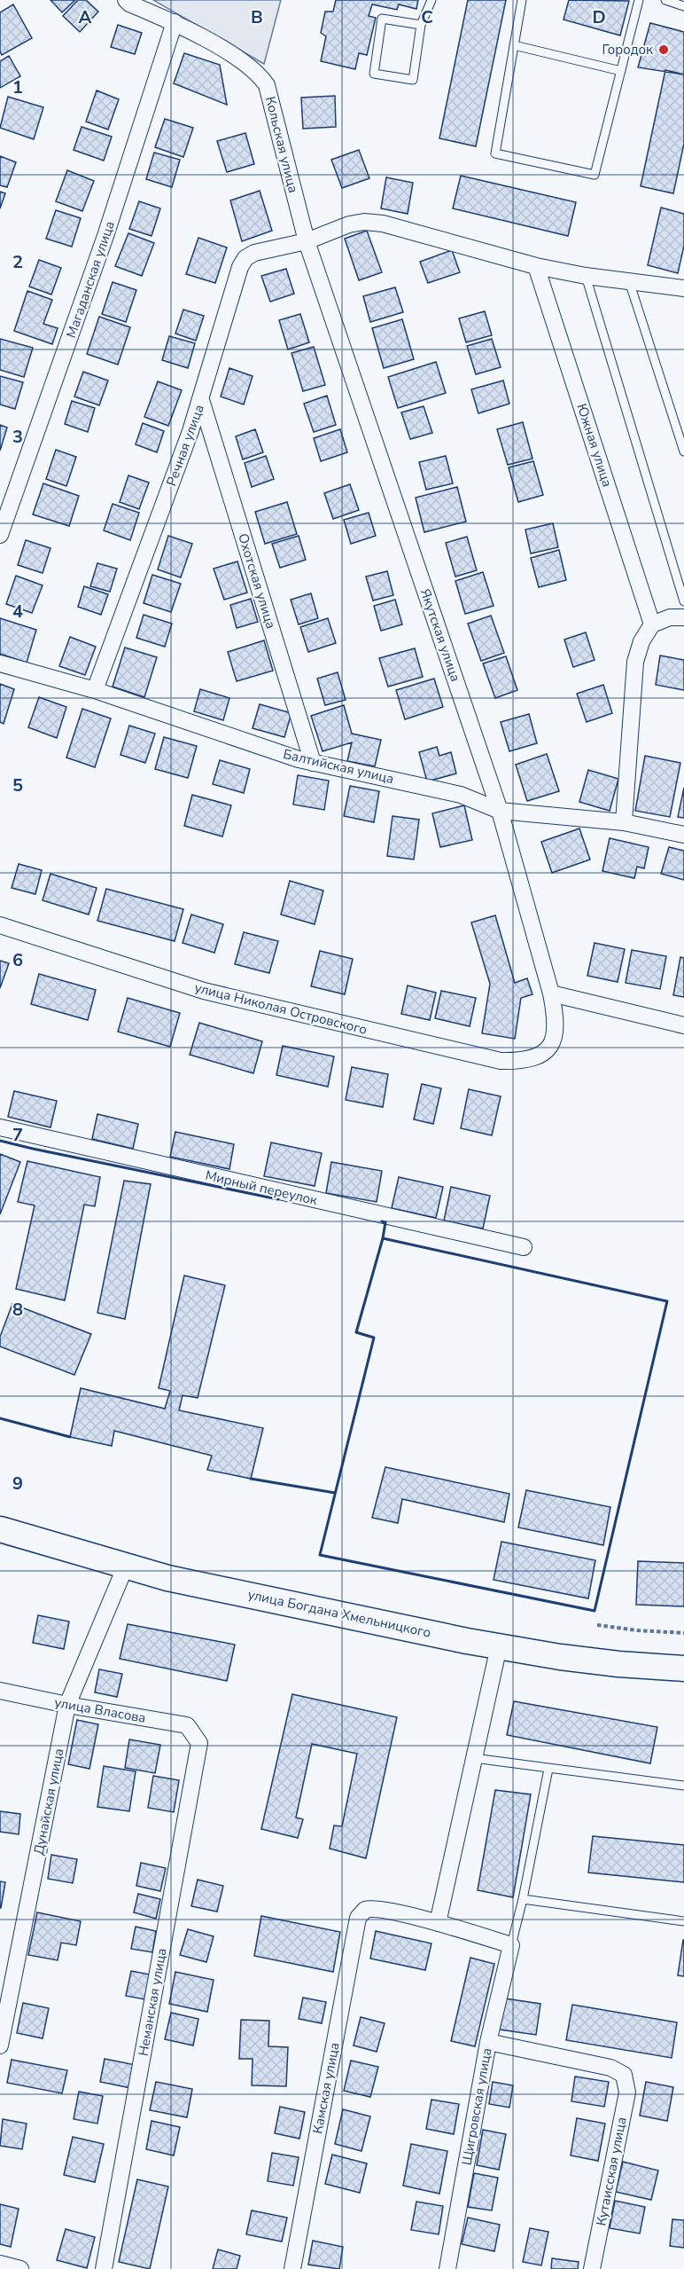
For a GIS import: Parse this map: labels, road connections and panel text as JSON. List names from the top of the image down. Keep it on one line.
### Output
{"streets":{"main road":["улица Богдана Хмельницкого"],"street":["Кольская улица","Магаданская улица","Речная улица","Южная улица","Охотская улица","Якутская улица","Балтийская улица","улица Николая Островского","Мирный переулок","улица Власова","Дунайская улица","Неманская улица","Камская улица","Щигровская улица","Кутаисская улица"]},"crossings":[["Кольская улица","Магаданская улица"],["Кольская улица","Речная улица"],["Кольская улица","Якутская улица"],["Речная улица","Южная улица"],["Речная улица","Охотская улица"],["Речная улица","Якутская улица"],["Речная улица","Балтийская улица"],["Охотская улица","Балтийская улица"],["Якутская улица","Балтийская улица"],["Якутская улица","улица Николая Островского"],["улица Богдана Хмельницкого","Дунайская улица"],["улица Власова","Дунайская улица"],["улица Власова","Неманская улица"],["Щигровская улица","Кутаисская улица"]],"places":["Городок"],"grid":{"columns":["A","B","C","D"],"rows":["1","2","3","4","5","6","7","8","9"]}}
